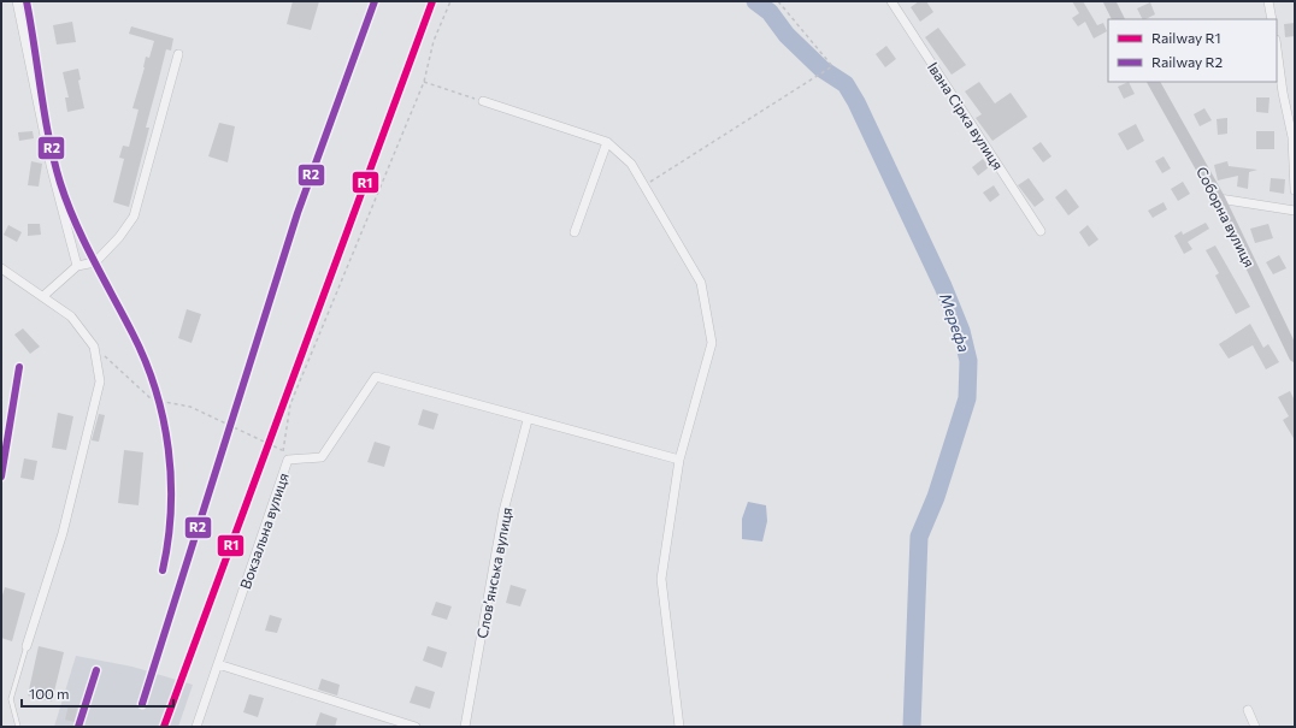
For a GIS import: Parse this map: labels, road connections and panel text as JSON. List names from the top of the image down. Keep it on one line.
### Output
{"streets":{"street":["Івана Сірка вулиця","Соборна вулиця","Вокзальна вулиця","Слов’янська вулиця"]},"crossings":[["Вокзальна вулиця","Слов’янська вулиця"]],"water":["Мерефа"],"lines":["rail line R1","rail line R2"],"legend":["Railway R1","Railway R2"],"scale_bar":"100 m"}
